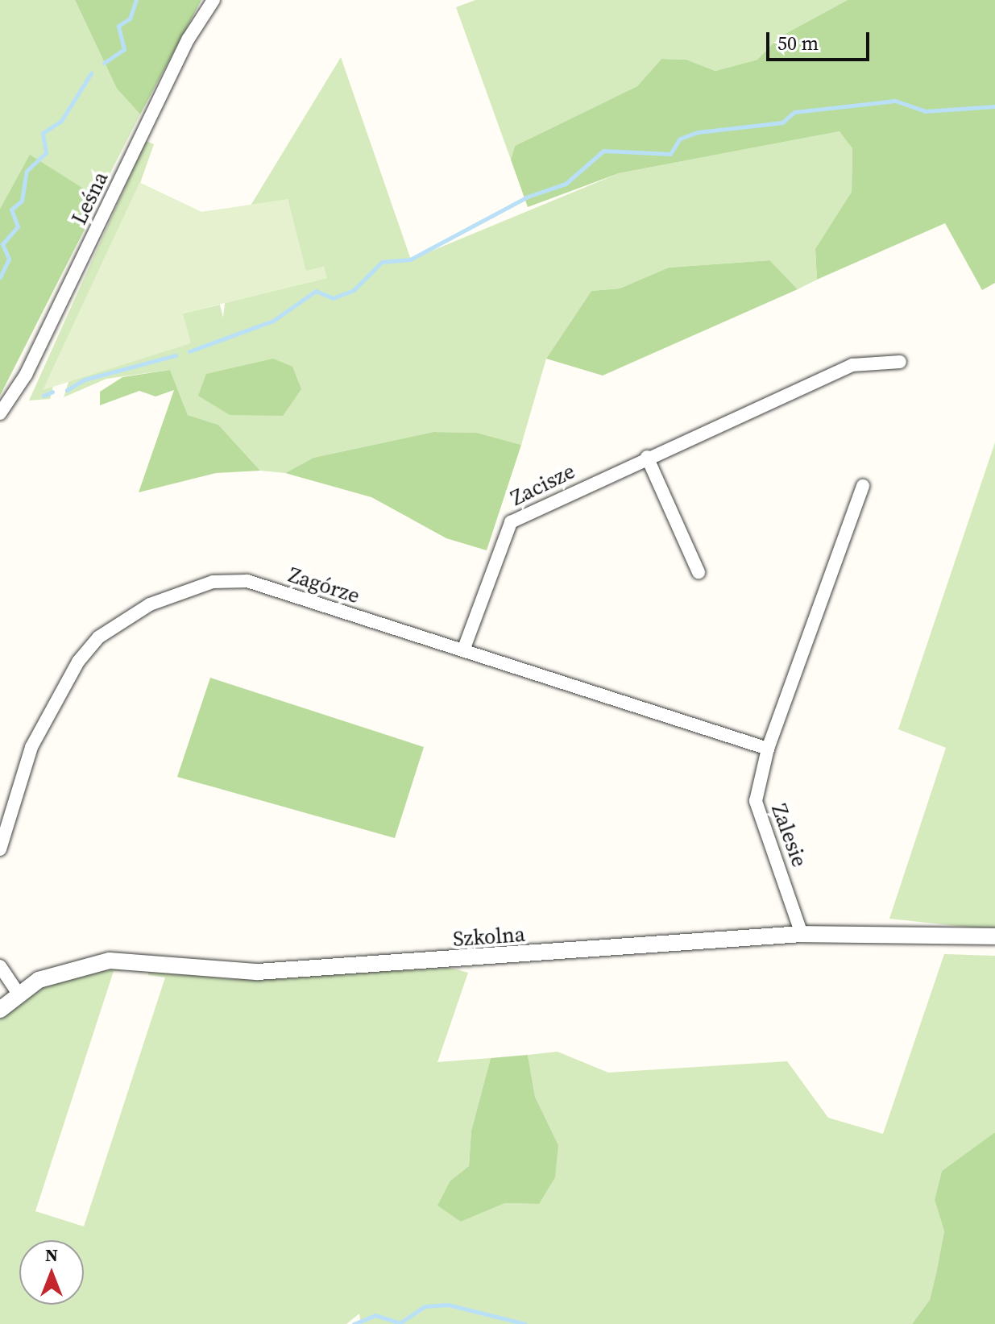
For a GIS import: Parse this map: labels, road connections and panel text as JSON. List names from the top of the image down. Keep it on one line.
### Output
{"streets":{"street":["Leśna","Zacisze","Zagórze","Zalesie","Szkolna"]},"crossings":[["Zacisze","Zagórze"],["Zagórze","Zalesie"],["Zalesie","Szkolna"]],"scale_bar":"50 m","north":"top"}
